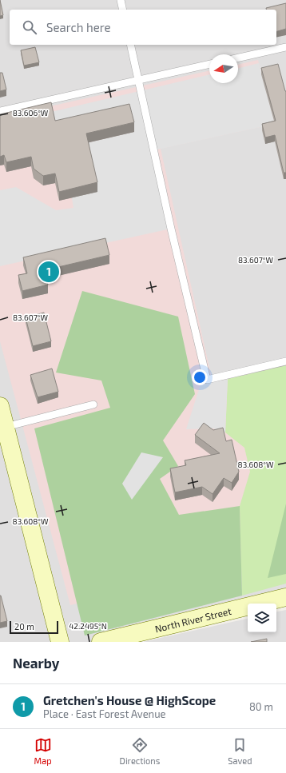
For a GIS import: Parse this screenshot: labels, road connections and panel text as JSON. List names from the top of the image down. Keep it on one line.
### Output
{"streets":{"main road":["North River Street"]},"scale_bar":"20 m","north":"left","page":{"search":"Search here","pins":"1","scale":"20 m","heading":"Nearby","list":[{"mark":"1","name":"Gretchen's House @ HighScope","note":"Place · East Forest Avenue","value":"80 m"}],"nav":["Map","Directions","Saved"]},"coordinates":["83.606°W","83.607°W","83.608°W","42.2495°N"]}
